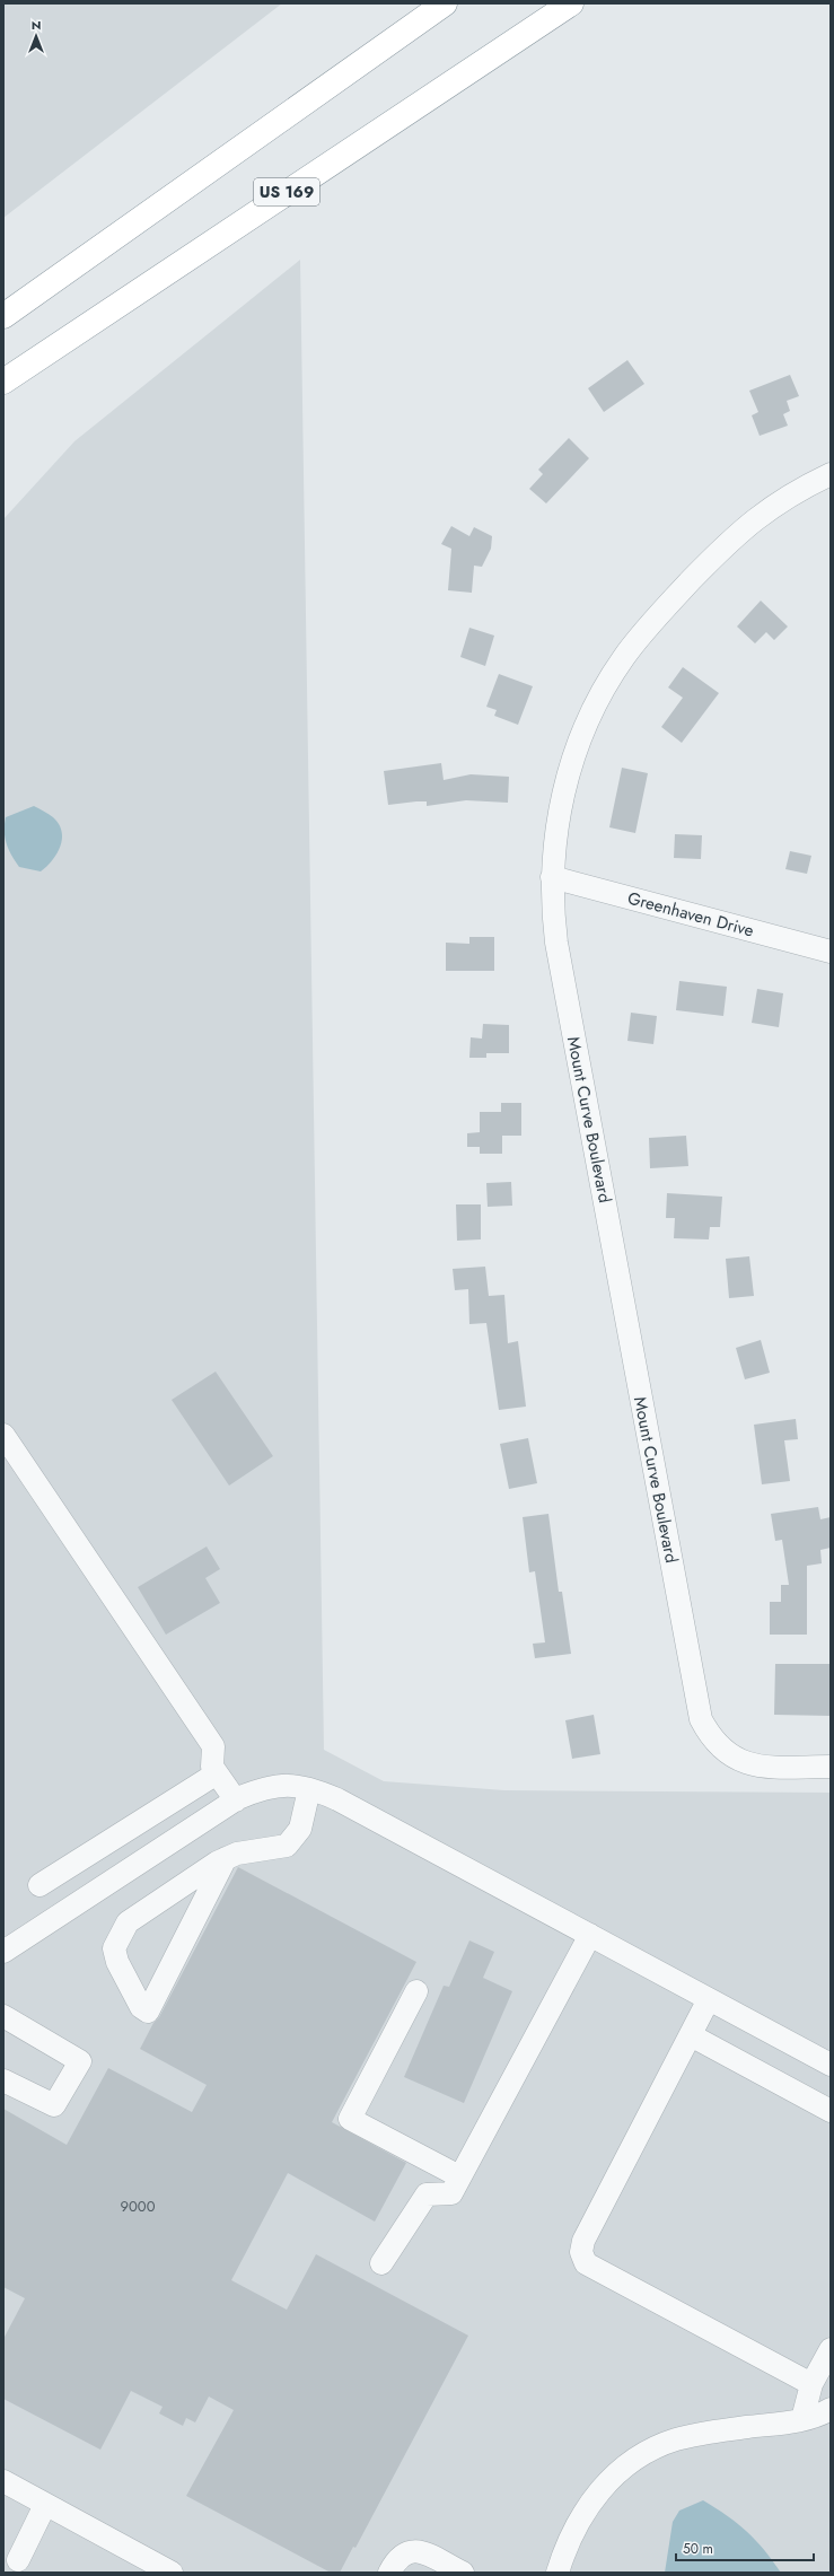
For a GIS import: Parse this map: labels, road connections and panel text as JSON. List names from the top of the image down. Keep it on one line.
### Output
{"streets":{"highway":["US 169"],"street":["Greenhaven Drive","Mount Curve Boulevard"]},"crossings":[["Greenhaven Drive","Mount Curve Boulevard"]],"house_numbers":["9000"],"scale_bar":"50 m","north":"top"}
